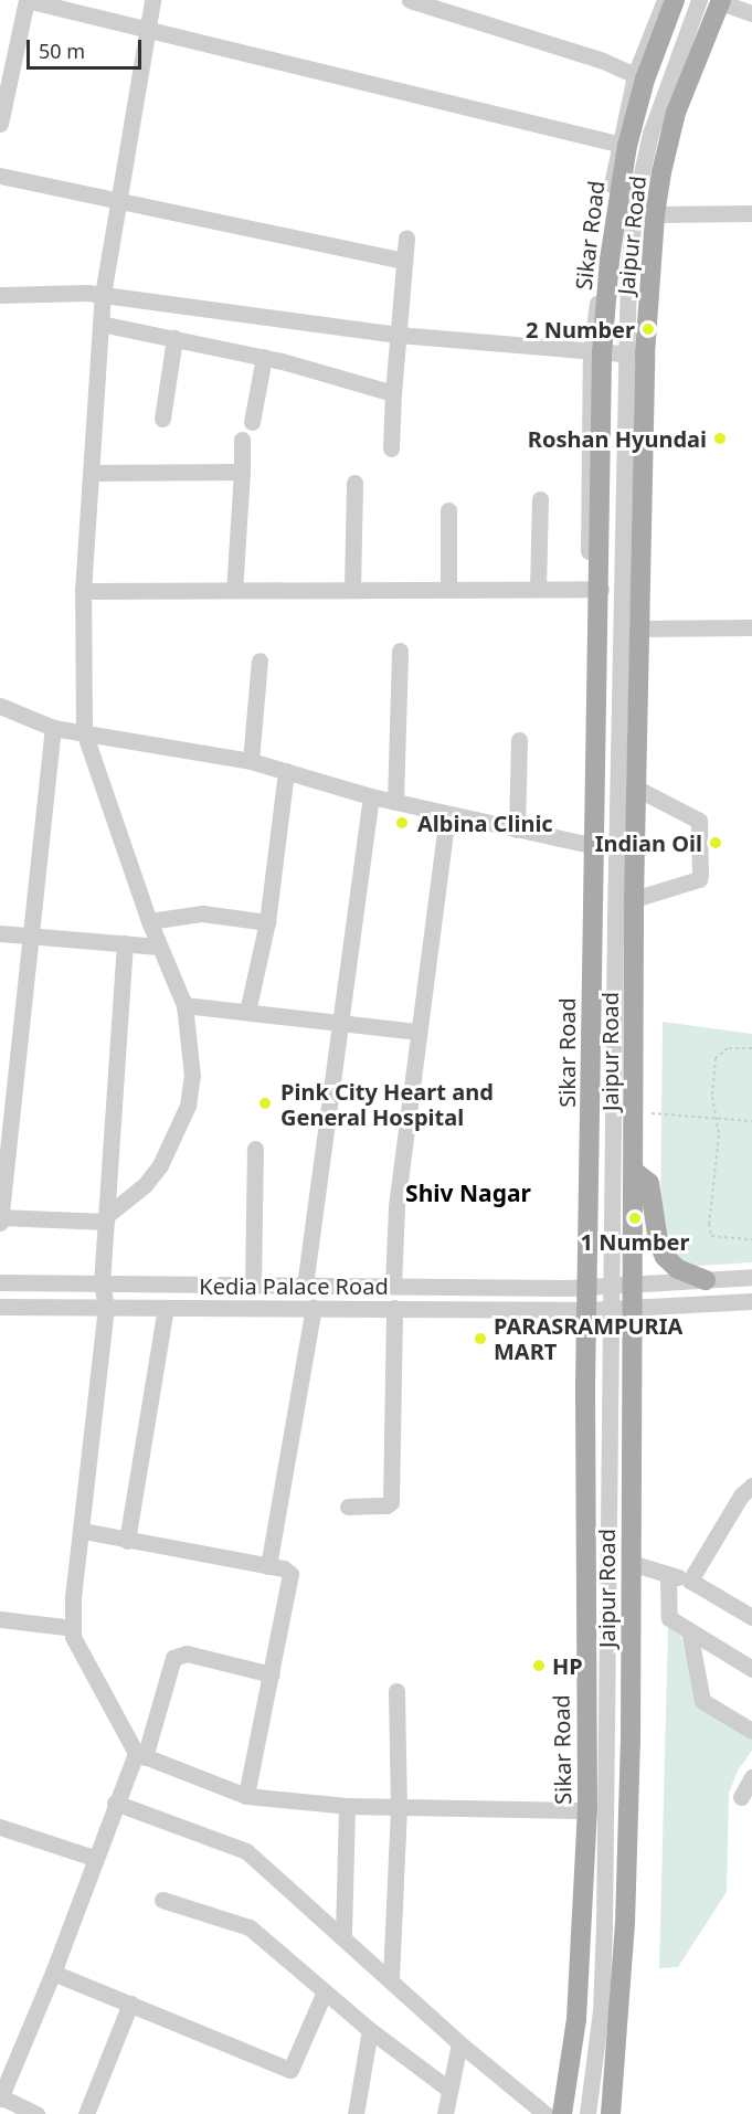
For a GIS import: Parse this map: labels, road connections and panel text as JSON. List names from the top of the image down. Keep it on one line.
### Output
{"streets":{"main road":["Sikar Road","Jaipur Road"],"street":["Kedia Palace Road"]},"crossings":[["Sikar Road","Kedia Palace Road"],["Jaipur Road","Kedia Palace Road"]],"districts":["Shiv Nagar"],"places":["2 Number","Roshan Hyundai","Albina Clinic","Indian Oil","Pink City Heart and General Hospital","1 Number","PARASRAMPURIA MART","HP"],"scale_bar":"50 m"}
